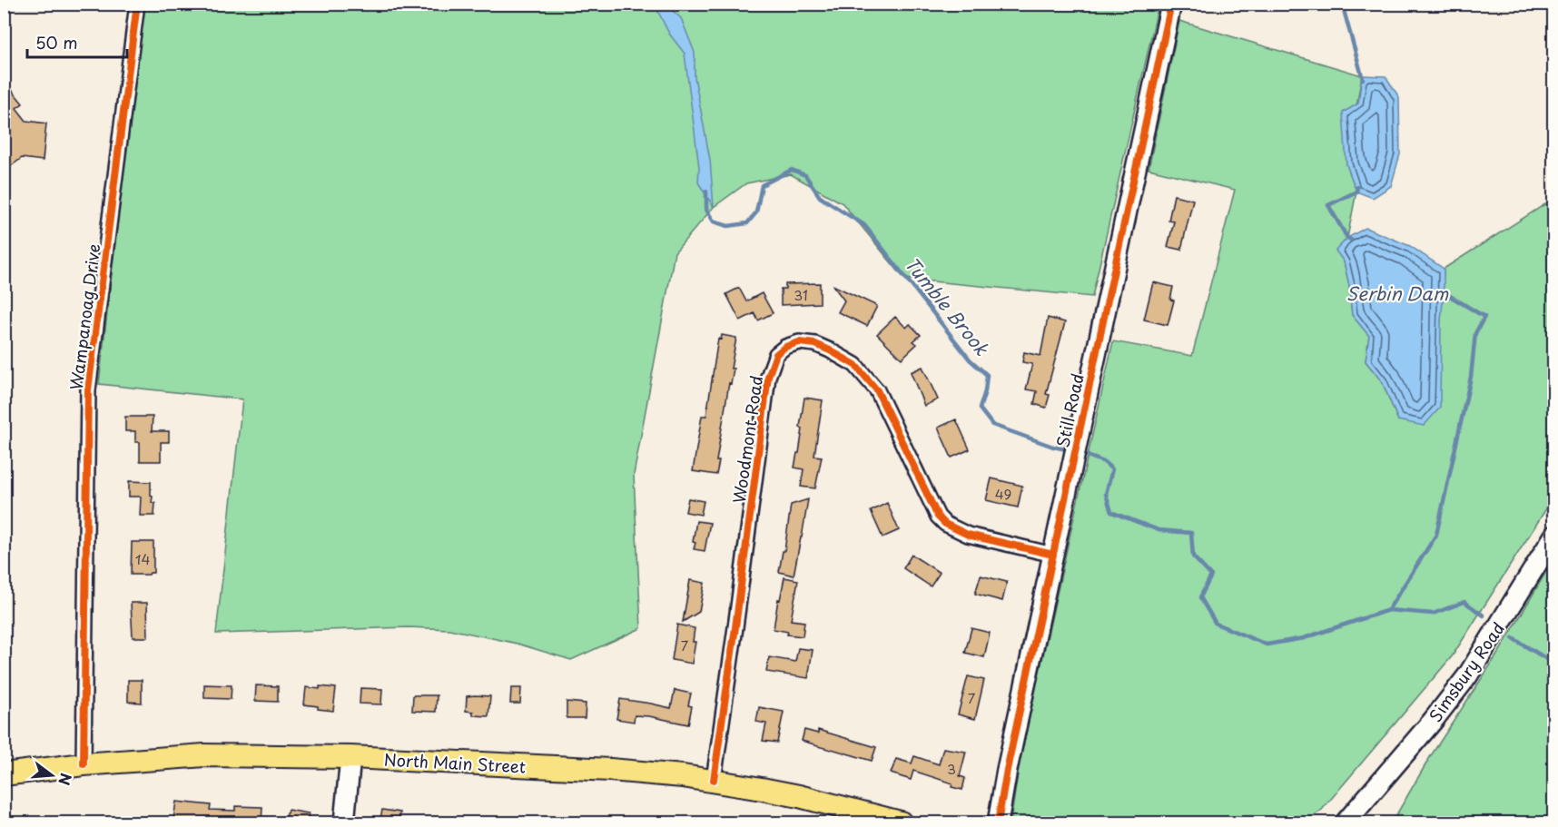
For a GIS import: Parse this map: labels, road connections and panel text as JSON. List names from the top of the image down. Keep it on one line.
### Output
{"streets":{"main road":["North Main Street"],"street":["Wampanoag Drive","Still Road","Woodmont Road","Simsbury Road"]},"crossings":[["Wampanoag Drive","North Main Street"],["Still Road","Woodmont Road"],["Woodmont Road","North Main Street"]],"water":["Serbin Dam","Tumble Brook"],"house_numbers":["31","49","14","7","7","3"],"scale_bar":"50 m","north":"right"}
